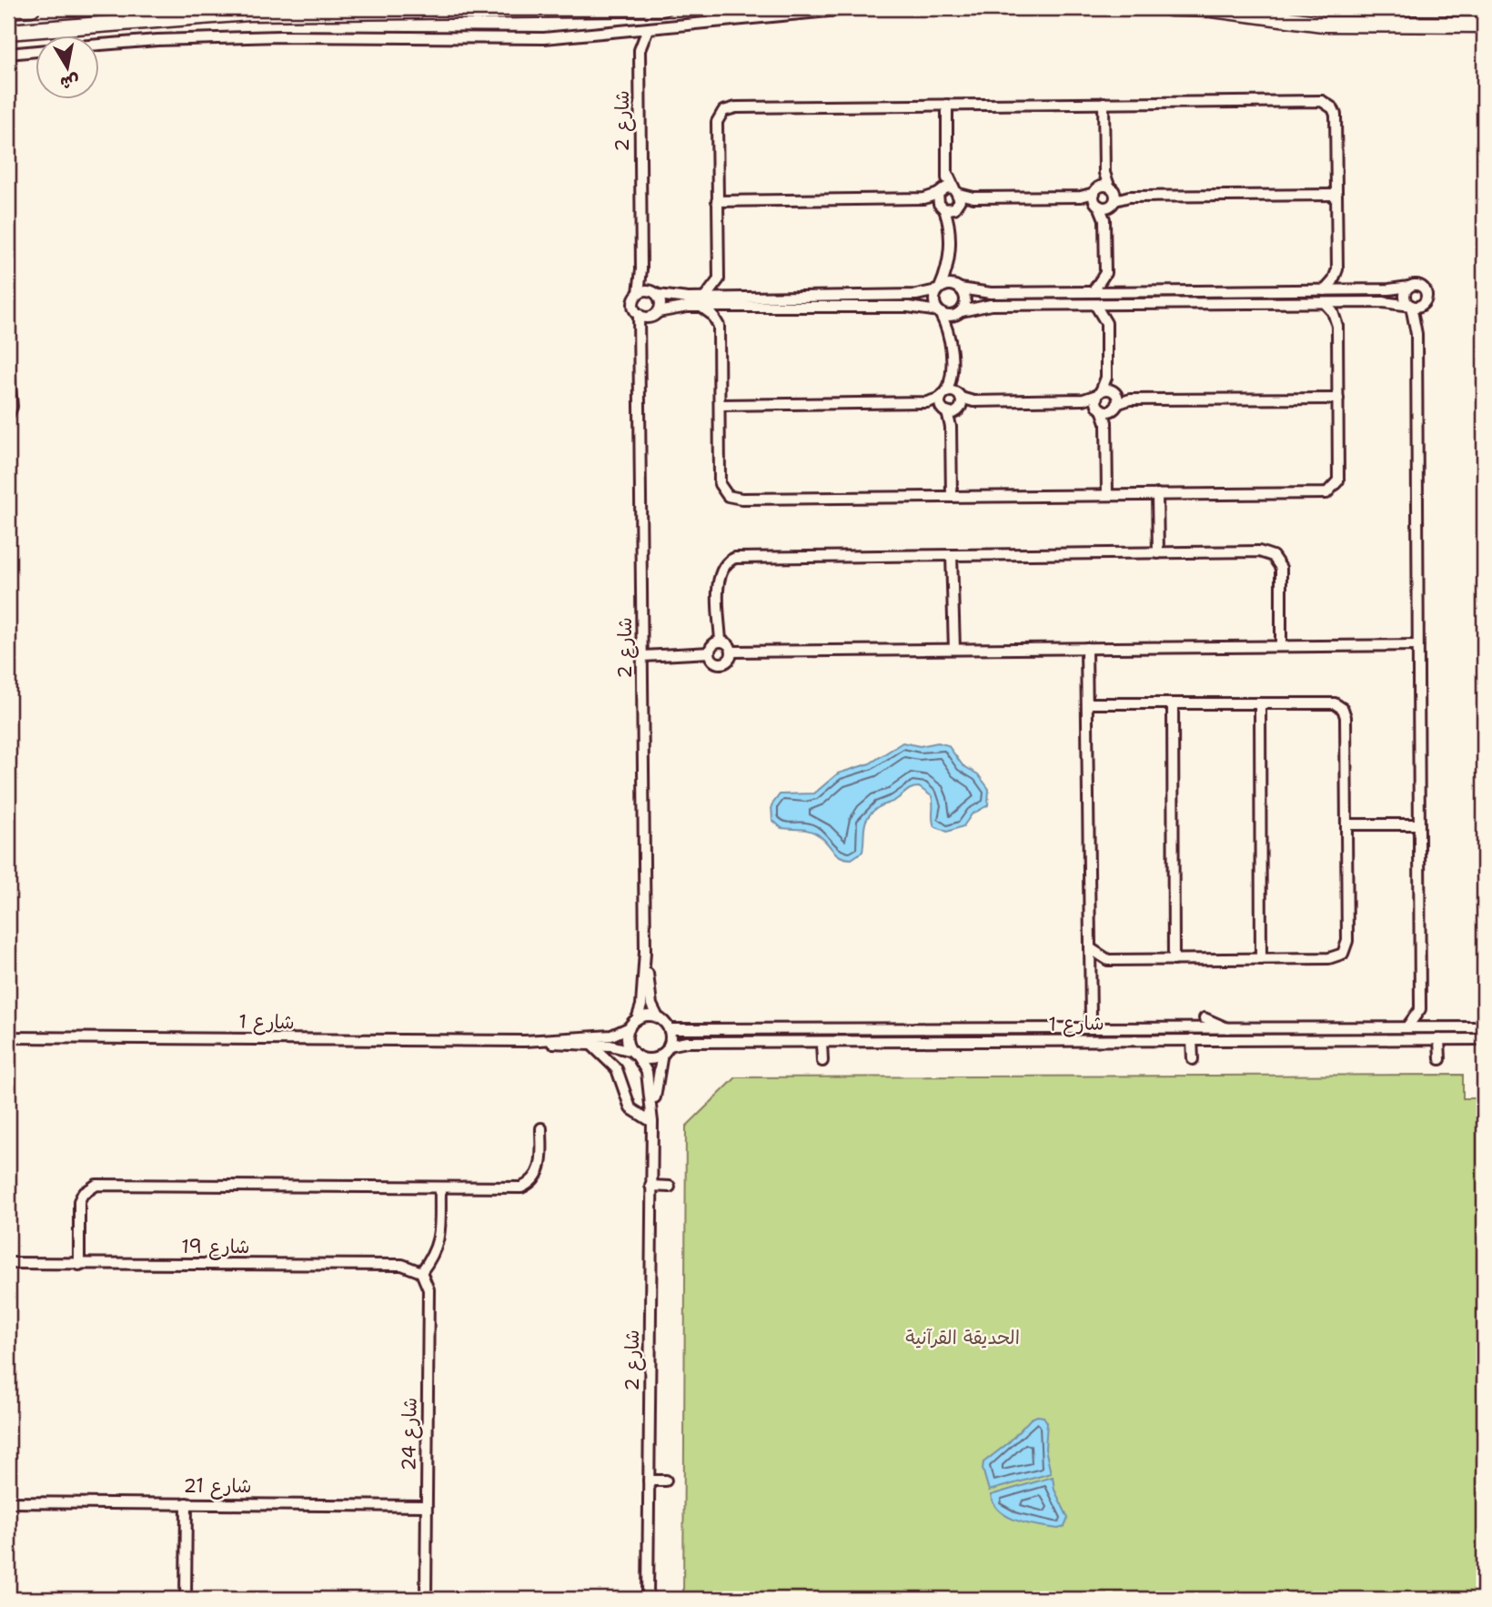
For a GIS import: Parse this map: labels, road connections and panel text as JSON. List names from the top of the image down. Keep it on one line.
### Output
{"streets":{"street":["شارع 2","شارع 1","شارع 19","شارع 24","شارع 21"]},"crossings":[["شارع 2","شارع 1"],["شارع 19","شارع 24"],["شارع 24","شارع 21"]],"parks":["الحديقة القرآنية"],"north":"bottom"}
